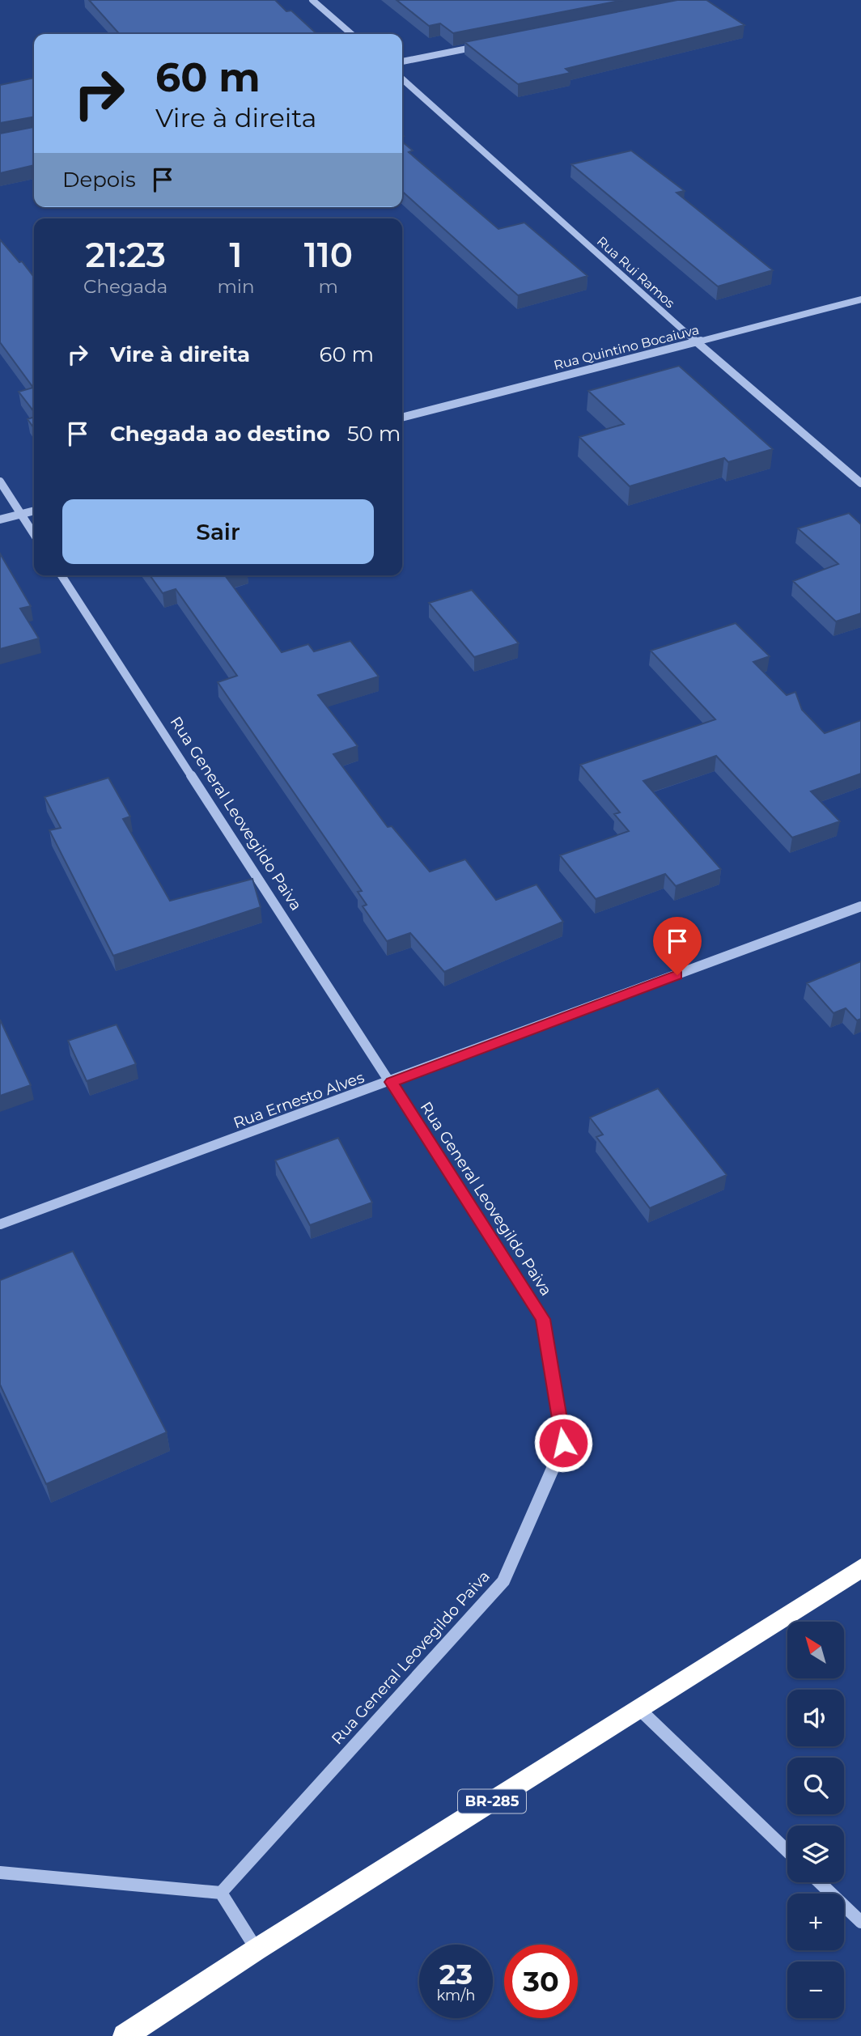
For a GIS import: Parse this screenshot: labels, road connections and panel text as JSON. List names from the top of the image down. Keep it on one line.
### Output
{"streets":{"highway":["BR-285"],"street":["Rua Rui Ramos","Rua Quintino Bocaiuva","Rua General Leovegildo Paiva","Rua Ernesto Alves"]},"crossings":[["Rua Rui Ramos","Rua Quintino Bocaiuva"],["Rua General Leovegildo Paiva","Rua Ernesto Alves"]],"north":"top left","page":{"turn":["60 m","Vire à direita"],"then":"Depois","eta":["21:23","Chegada","1","min","110","m"],"list":[{"name":"Vire à direita","value":"60 m"},{"name":"Chegada ao destino","value":"50 m"}],"buttons":"Sair","map_buttons":["+","−"],"speed":"23 km/h","limit":"30"}}
